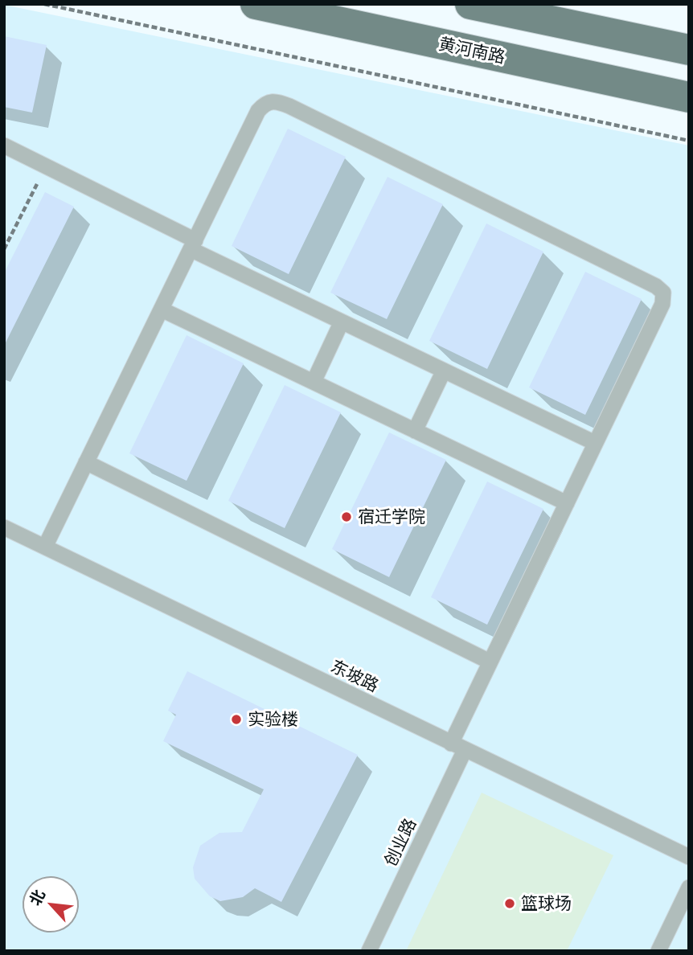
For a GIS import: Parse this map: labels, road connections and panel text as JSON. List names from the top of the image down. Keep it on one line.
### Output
{"streets":{"main road":["黄河南路"],"lane":["东坡路","创业路"]},"crossings":[["东坡路","创业路"]],"places":["宿迁学院","实验楼","篮球场"],"north":"top left"}
